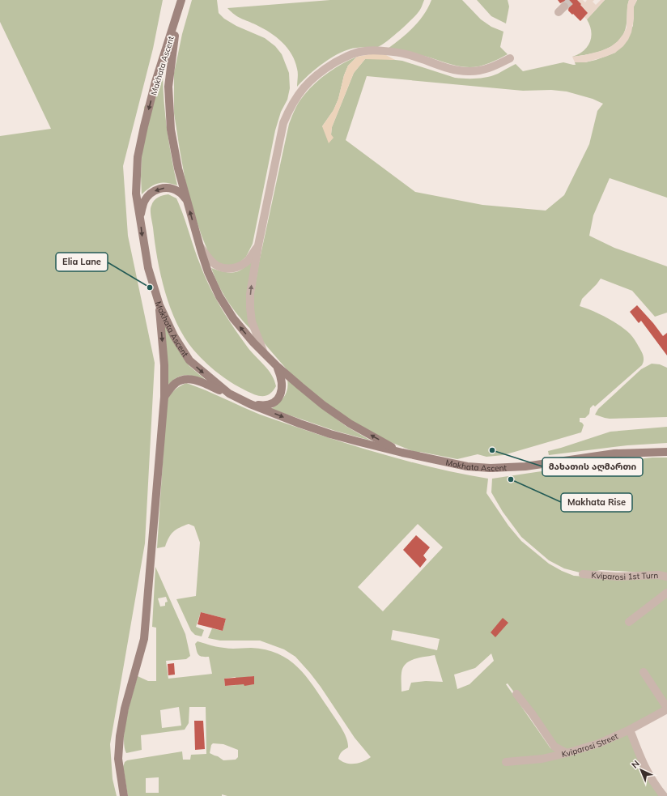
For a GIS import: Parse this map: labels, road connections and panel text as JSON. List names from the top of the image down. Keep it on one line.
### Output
{"streets":{"main road":["Makhata Ascent"],"street":["Kviparosi 1st Turn","Kviparosi Street"]},"places":["Elia Lane","მახათის აღმართი","Makhata Rise"],"north":"top left"}
